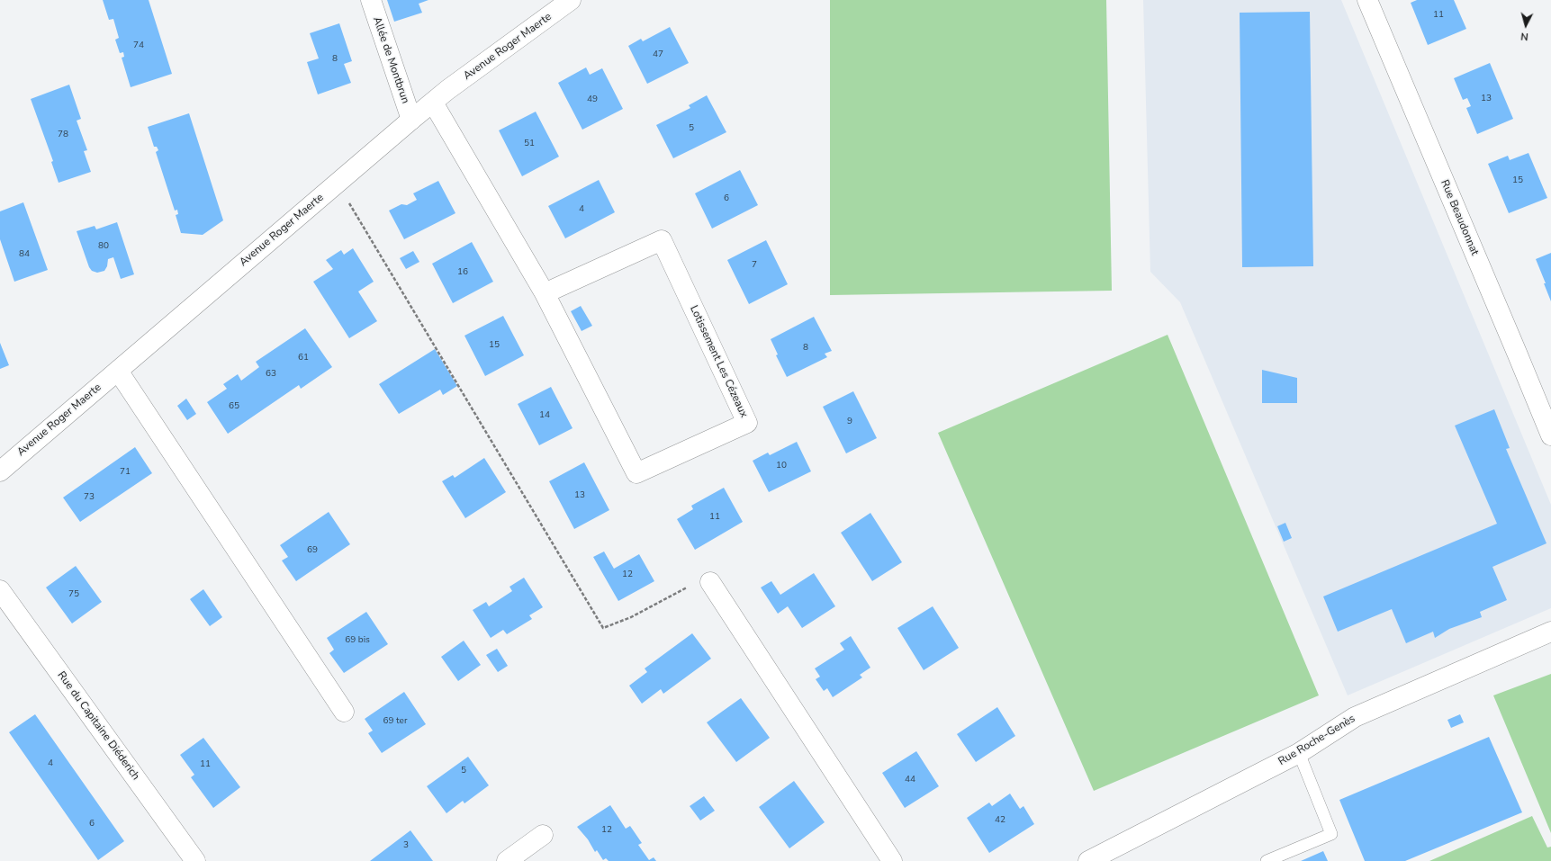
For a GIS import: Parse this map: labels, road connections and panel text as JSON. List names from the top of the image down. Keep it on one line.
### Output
{"streets":{"street":["Avenue Roger Maerte","Allée de Montbrun","Rue Beaudonnat","Lotissement Les Cézeaux","Rue du Capitaine Diéderich","Rue Roche-Genès"]},"crossings":[["Avenue Roger Maerte","Allée de Montbrun"]],"house_numbers":["11","74","47","8","13","49","5","78","51","15","6","4","80","84","7","16","15","8","61","63","65","14","9","10","71","13","73","11","69","12","75","69 bis","69 ter","4","11","5","44","42","6","12","3"],"north":"bottom"}
